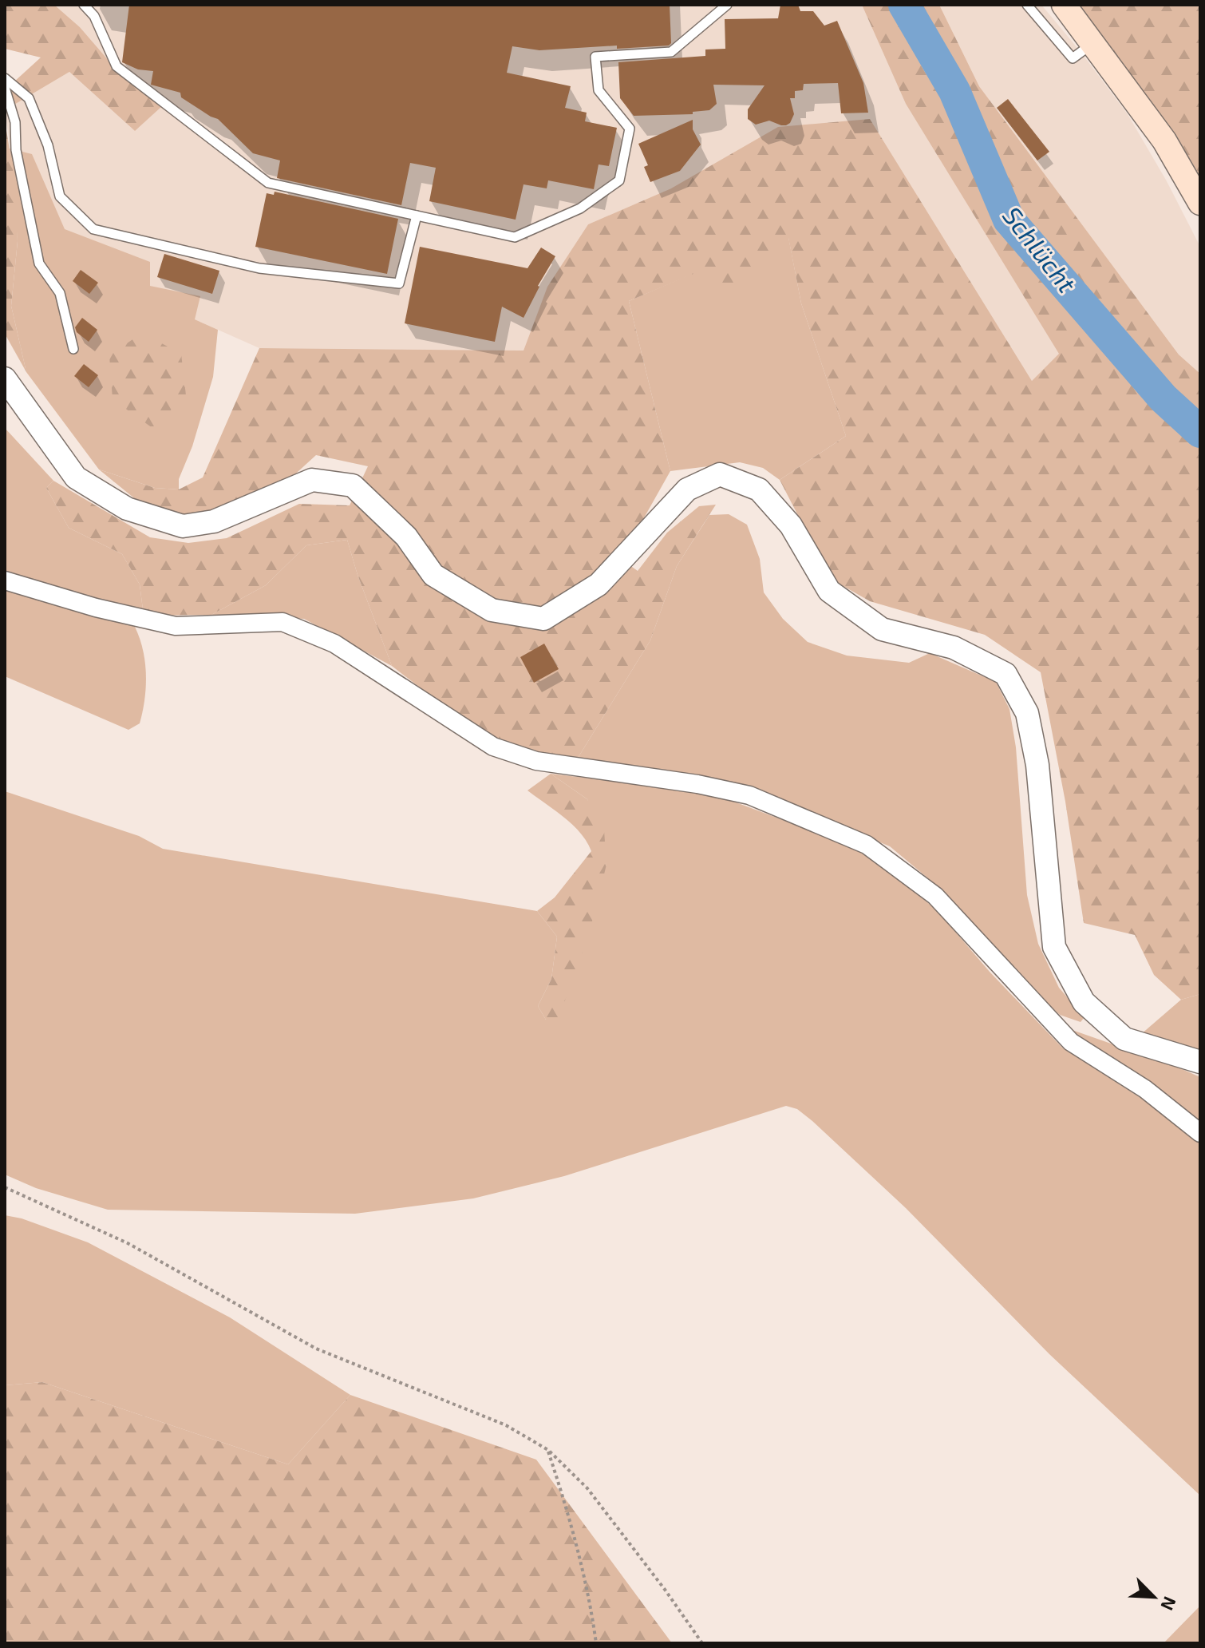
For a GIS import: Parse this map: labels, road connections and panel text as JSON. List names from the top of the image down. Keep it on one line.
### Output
{"water":["Schlücht"],"north":"bottom right"}
